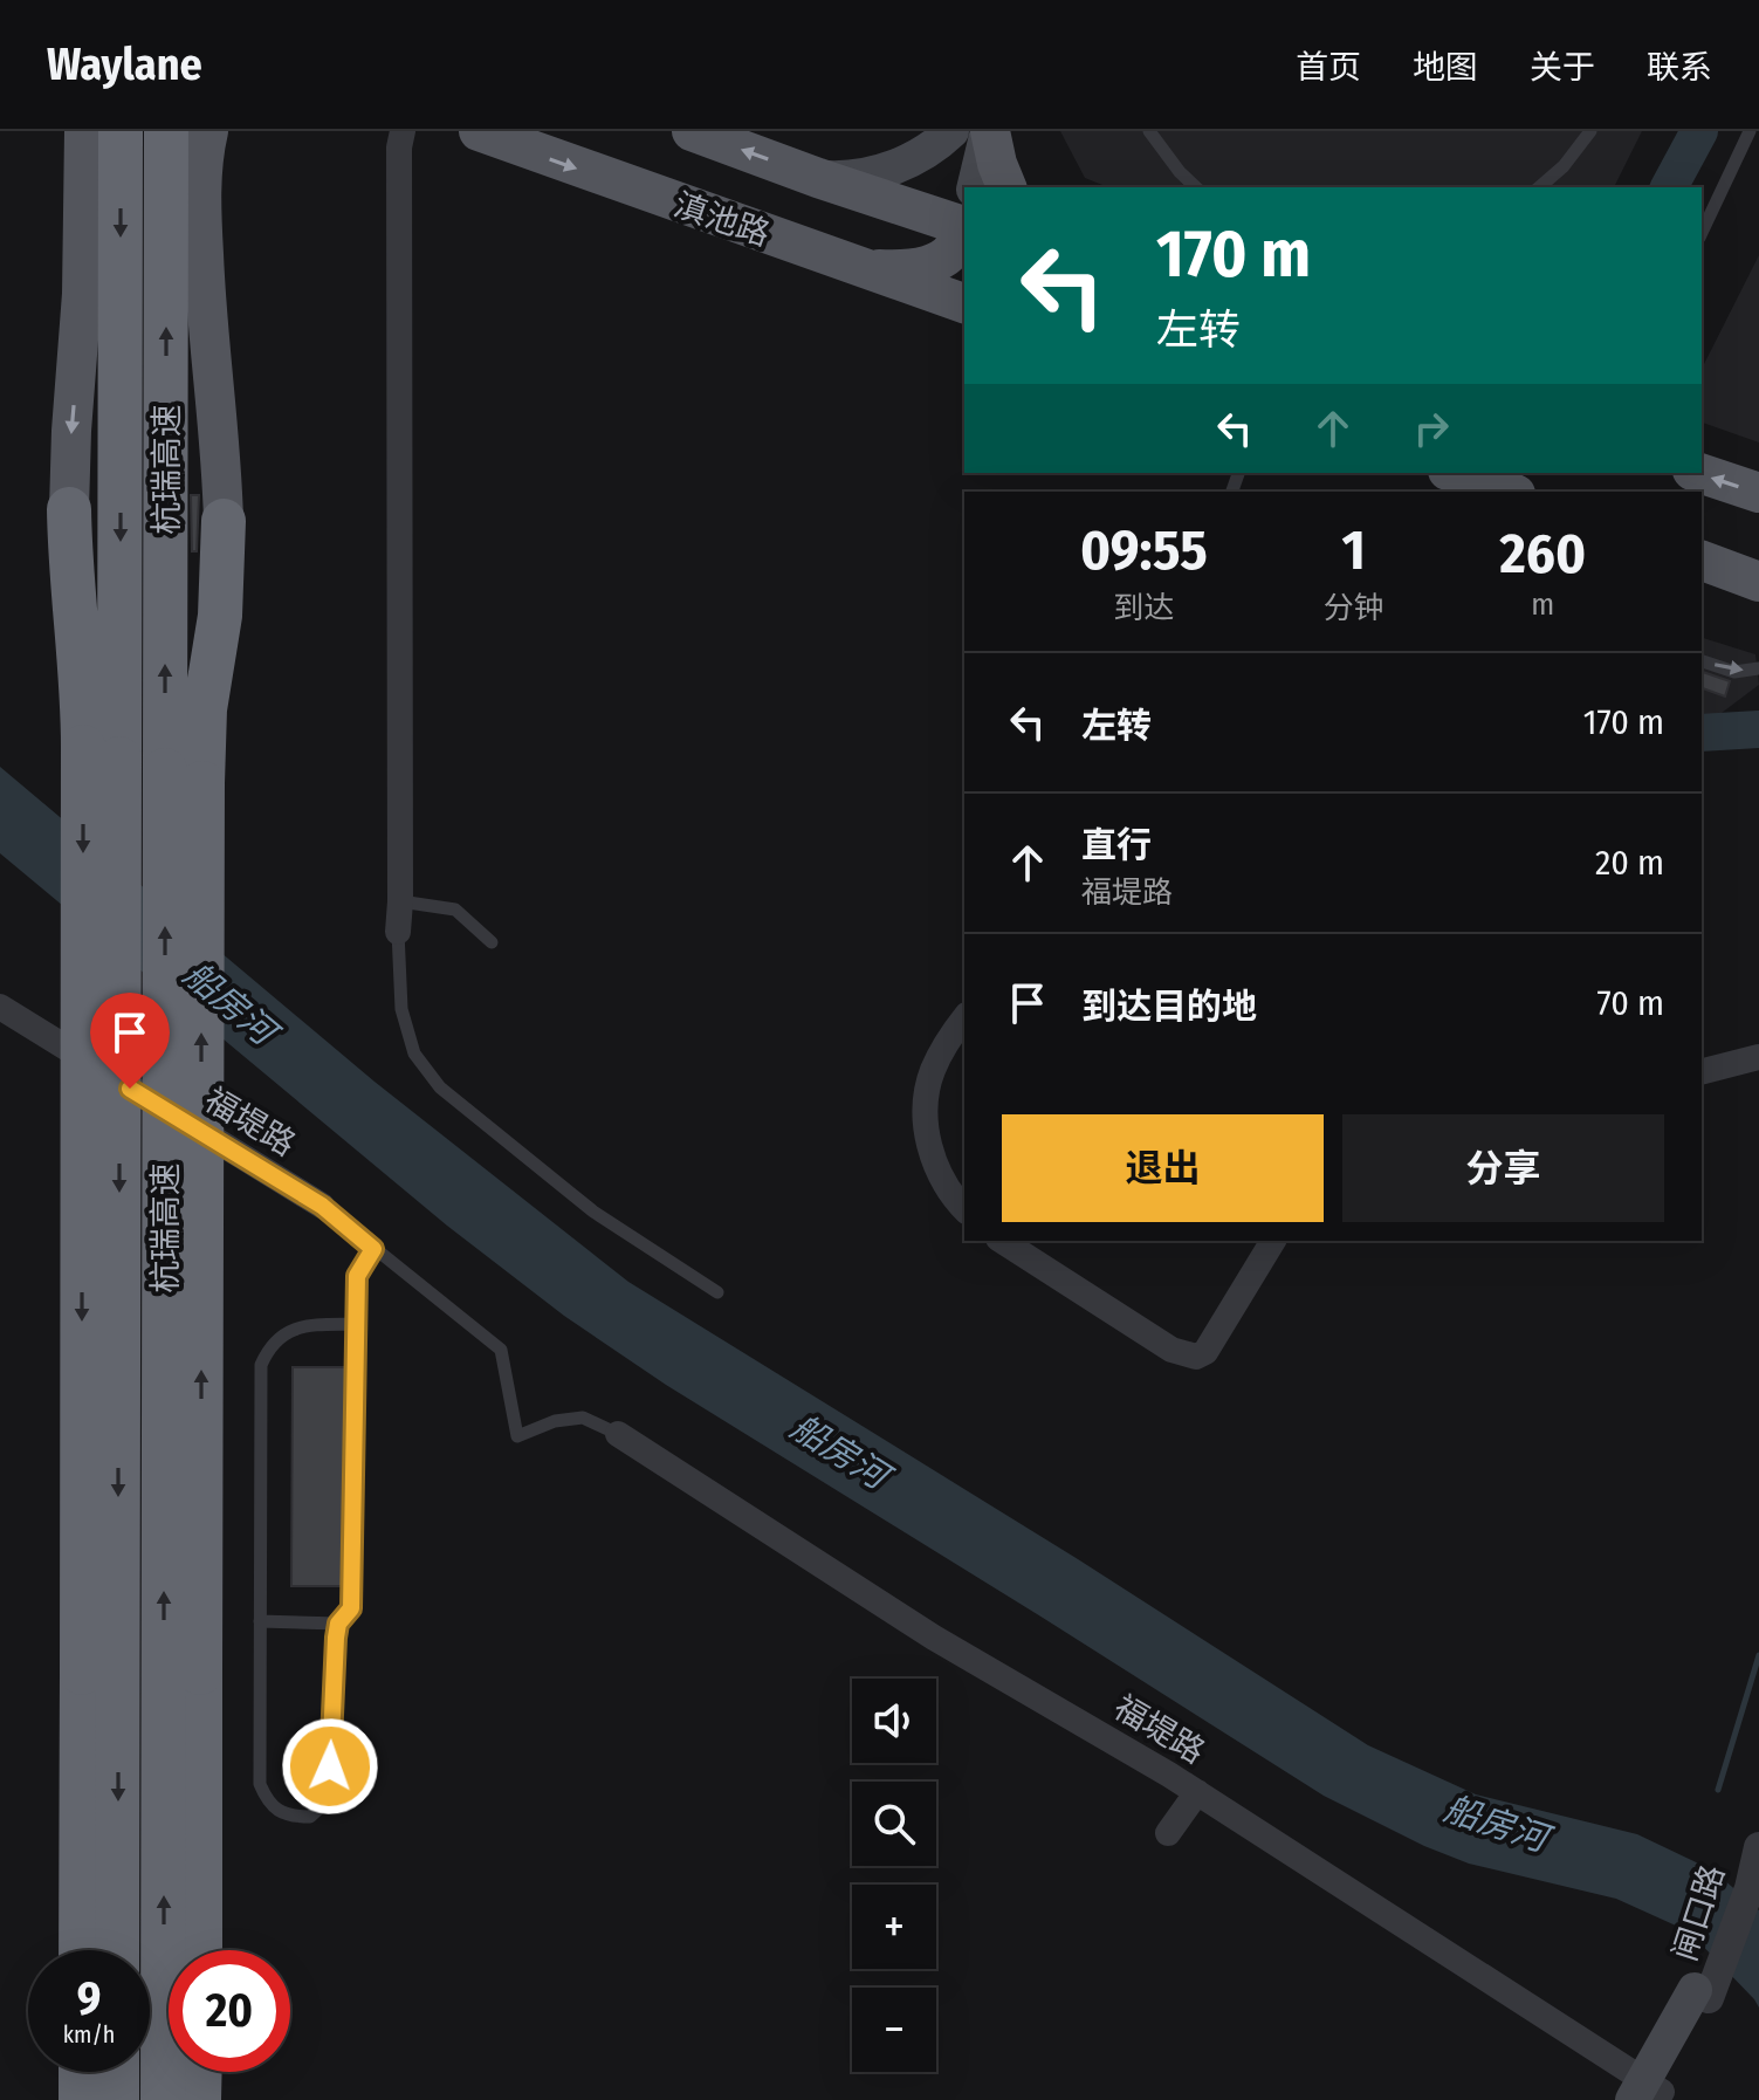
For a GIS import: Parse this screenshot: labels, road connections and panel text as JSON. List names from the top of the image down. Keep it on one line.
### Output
{"streets":{"highway":["杭瑞高速"],"main road":["滇池路"],"street":["福堤路","闸口路"]},"water":["船房河"],"page":{"header":"Waylane","nav":["首页","地图","关于","联系"],"turn":["170 m","左转"],"eta":["09:55","到达","1","分钟","260","m"],"list":[{"name":"左转","value":"170 m"},{"name":"直行","note":"福堤路","value":"20 m"},{"name":"到达目的地","value":"70 m"}],"buttons":["退出","分享"],"map_buttons":["+","−"],"speed":"9 km/h","limit":"20"}}
